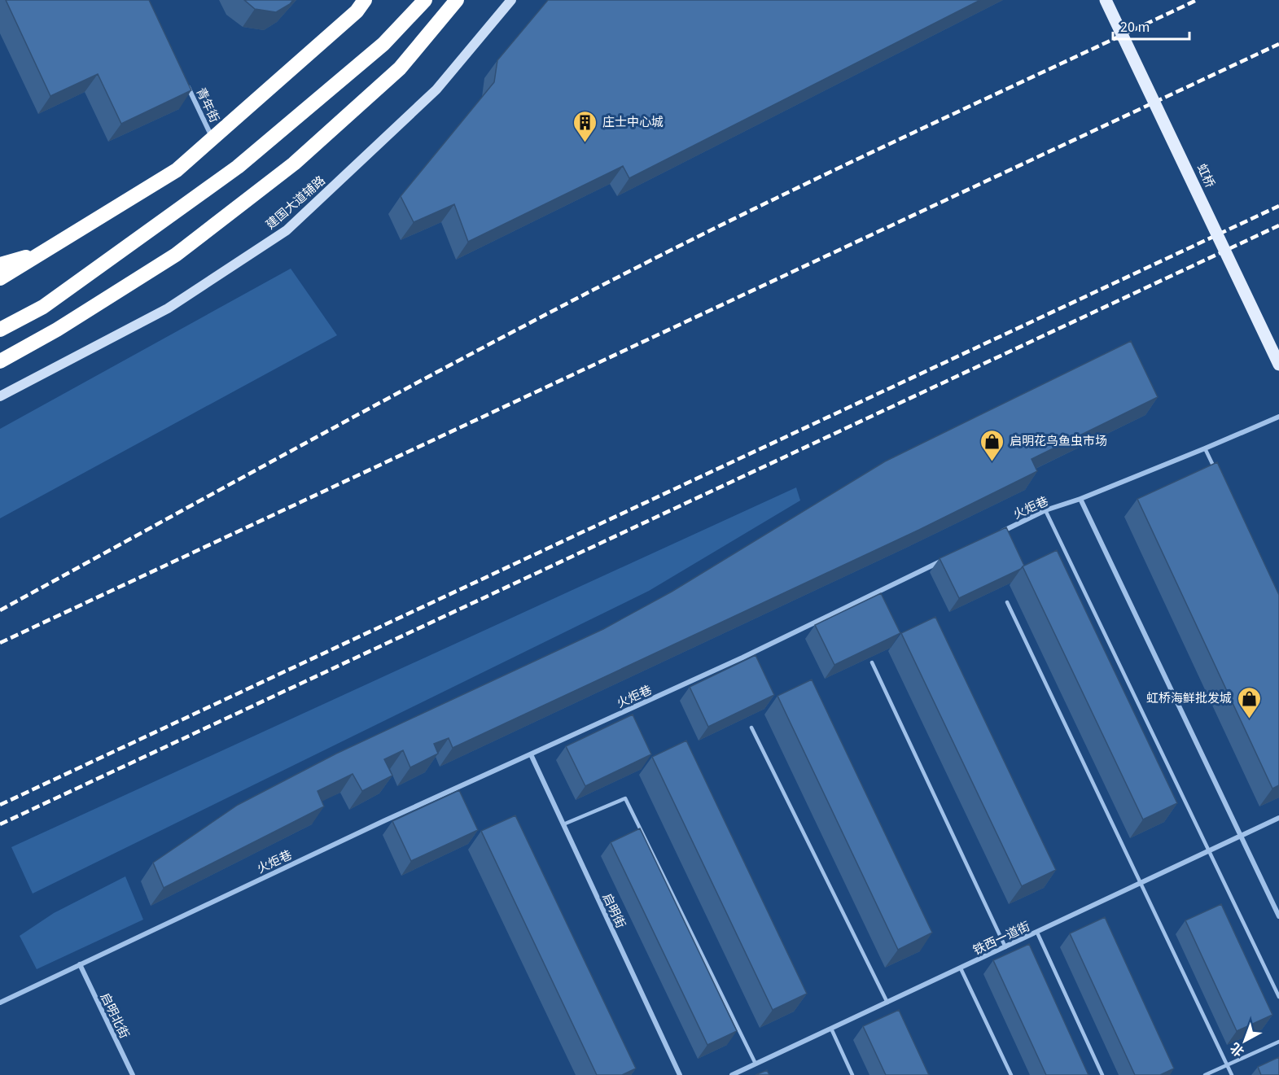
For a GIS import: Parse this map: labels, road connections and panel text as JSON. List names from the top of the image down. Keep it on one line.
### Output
{"streets":{"main road":["虹桥","建国大道辅路"],"street":["青年街","火炬巷","启明街","铁西一道街","启明北街"]},"crossings":[["火炬巷","启明街"],["火炬巷","启明北街"]],"places":{"building":["庄士中心城"],"shop":["启明花鸟鱼虫市场","虹桥海鲜批发城"]},"scale_bar":"20 m","north":"bottom left"}
